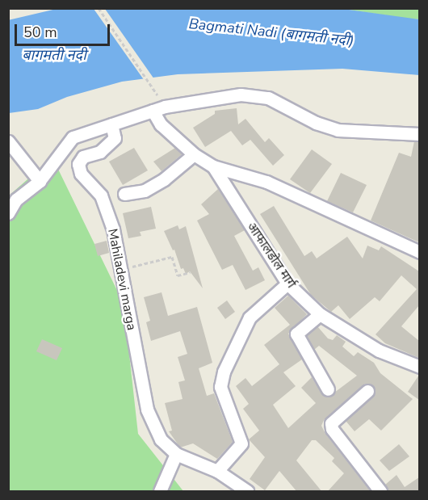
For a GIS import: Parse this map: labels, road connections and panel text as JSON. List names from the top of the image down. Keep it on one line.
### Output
{"streets":{"street":["आफालडोल मार्ग","Mahiladevi marga"]},"water":["Bagmati Nadi (बागमती नदी)","बागमती नदी"],"scale_bar":"50 m"}
